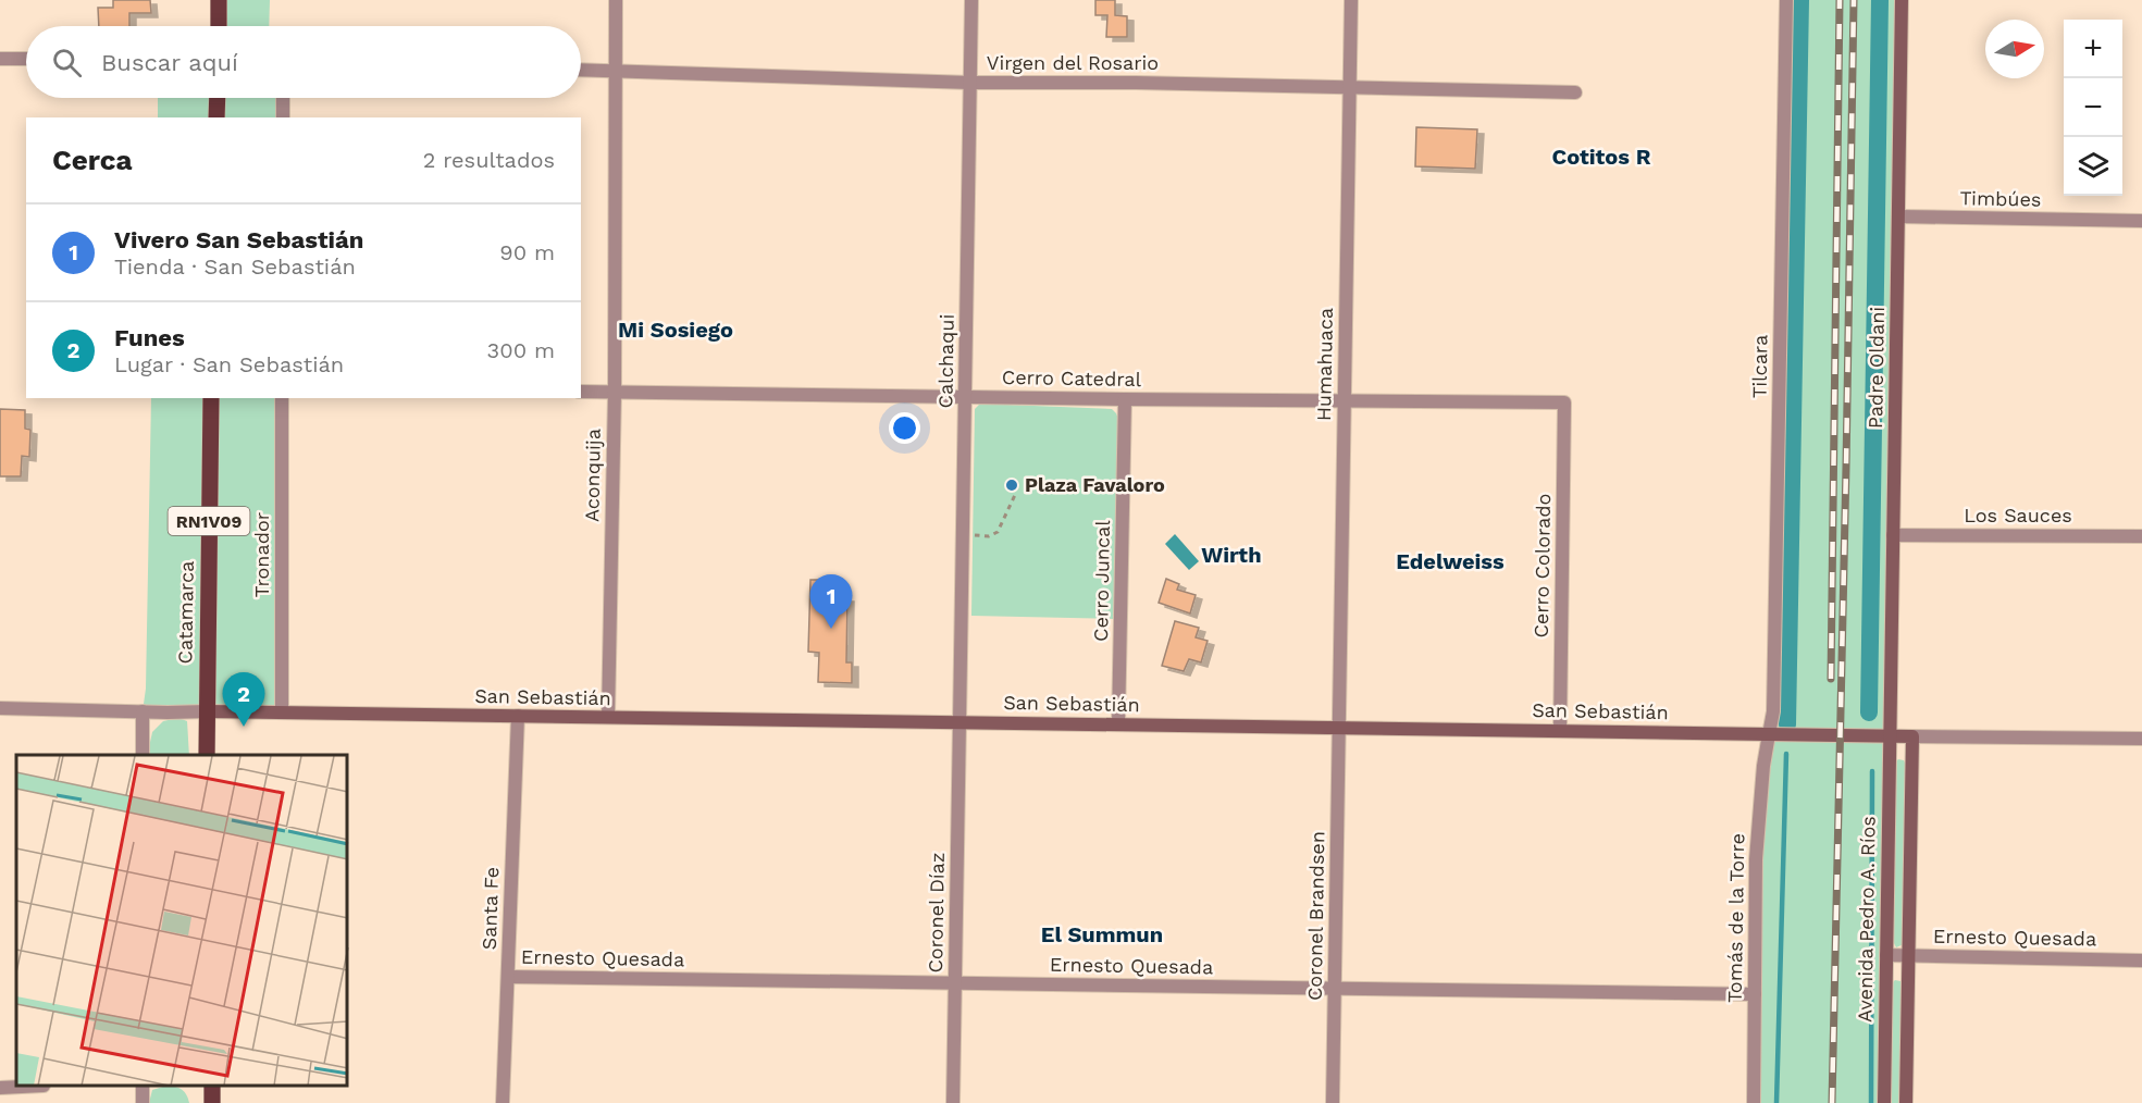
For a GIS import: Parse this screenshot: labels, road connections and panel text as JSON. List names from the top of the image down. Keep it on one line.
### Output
{"streets":{"main road":["Padre Oldani","RN1V09","Catamarca","San Sebastián","Avenida Pedro A. Ríos"],"street":["Virgen del Rosario","Timbúes","Calchaqui","Humahuaca","Tilcara","Cerro Catedral","Aconquija","Los Sauces","Tronador","Cerro Colorado","Cerro Juncal","Santa Fe","Coronel Díaz","Coronel Brandsen","Tomás de la Torre","Ernesto Quesada"]},"crossings":[["Virgen del Rosario","Calchaqui"],["Virgen del Rosario","Humahuaca"],["Virgen del Rosario","Aconquija"],["Timbúes","Padre Oldani"],["Calchaqui","Cerro Catedral"],["Calchaqui","San Sebastián"],["Calchaqui","Coronel Díaz"],["Humahuaca","Cerro Catedral"],["Humahuaca","San Sebastián"],["Humahuaca","Coronel Brandsen"],["Tilcara","San Sebastián"],["Tilcara","Tomás de la Torre"],["Padre Oldani","Los Sauces"],["Padre Oldani","San Sebastián"],["Padre Oldani","Avenida Pedro A. Ríos"],["Cerro Catedral","Aconquija"],["Cerro Catedral","Cerro Colorado"],["Cerro Catedral","Cerro Juncal"],["Aconquija","San Sebastián"],["RN1V09","Catamarca"],["RN1V09","San Sebastián"],["Tronador","San Sebastián"],["Cerro Colorado","San Sebastián"],["Cerro Juncal","San Sebastián"],["Catamarca","San Sebastián"],["San Sebastián","Santa Fe"],["San Sebastián","Coronel Díaz"],["San Sebastián","Coronel Brandsen"],["San Sebastián","Tomás de la Torre"],["San Sebastián","Avenida Pedro A. Ríos"],["Santa Fe","Ernesto Quesada"],["Coronel Díaz","Ernesto Quesada"],["Coronel Brandsen","Ernesto Quesada"],["Tomás de la Torre","Ernesto Quesada"],["Avenida Pedro A. Ríos","Ernesto Quesada"]],"districts":["Cotitos R","Mi Sosiego","Wirth","Edelweiss","El Summun"],"places":["Plaza Favaloro"],"north":"right","page":{"map_buttons":["+","−"],"search":"Buscar aquí","heading":["Cerca","2 resultados"],"list":[{"mark":"1","name":"Vivero San Sebastián","note":"Tienda · San Sebastián","value":"90 m"},{"mark":"2","name":"Funes","note":"Lugar · San Sebastián","value":"300 m"}],"pins":["1","2"]}}
